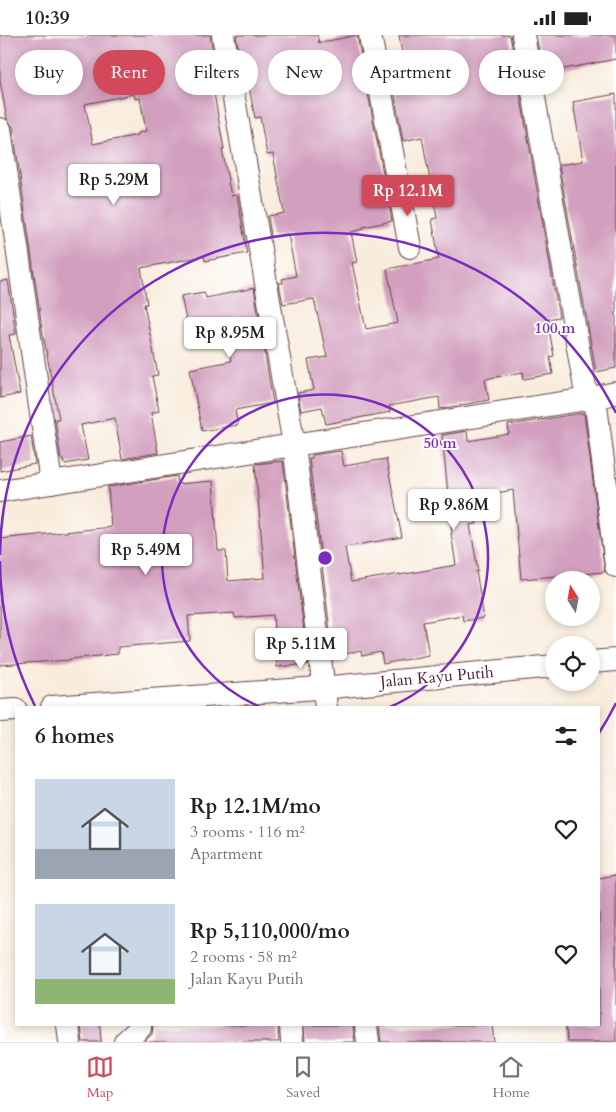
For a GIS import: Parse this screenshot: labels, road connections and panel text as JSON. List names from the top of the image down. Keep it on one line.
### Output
{"streets":{"street":["Jalan Kayu Putih"]},"north":"top","page":{"status":"10:39","chip":["Buy","Rent","Filters","New","Apartment","House"],"price":["Rp 5.29M","Rp 12.1M","Rp 8.95M","Rp 9.86M","Rp 5.49M","Rp 5.11M"],"heading":"6 homes","list":[{"name":"Rp 12.1M/mo","note":"3 rooms · 116 m² · Apartment"},{"name":"Rp 5,110,000/mo","note":"2 rooms · 58 m² · Jalan Kayu Putih"}],"tabs":["Map","Saved","Home"]},"rings":["100 m","50 m"]}
